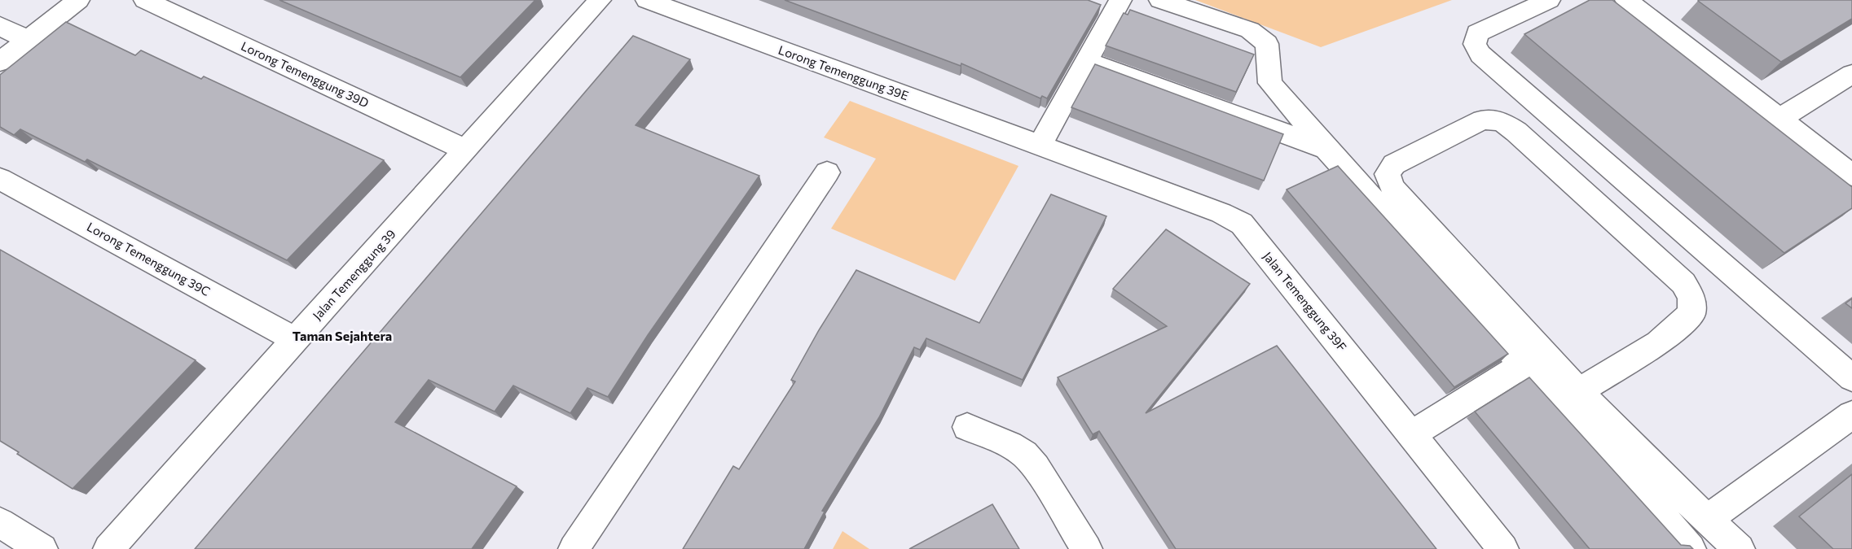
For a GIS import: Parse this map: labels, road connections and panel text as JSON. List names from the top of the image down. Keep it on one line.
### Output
{"streets":{"street":["Lorong Temenggung 39E","Lorong Temenggung 39D","Lorong Temenggung 39C","Jalan Temenggung 39","Jalan Temenggung 39F"]},"crossings":[["Lorong Temenggung 39E","Jalan Temenggung 39F"],["Lorong Temenggung 39D","Jalan Temenggung 39"],["Lorong Temenggung 39C","Jalan Temenggung 39"]],"districts":["Taman Sejahtera"]}
